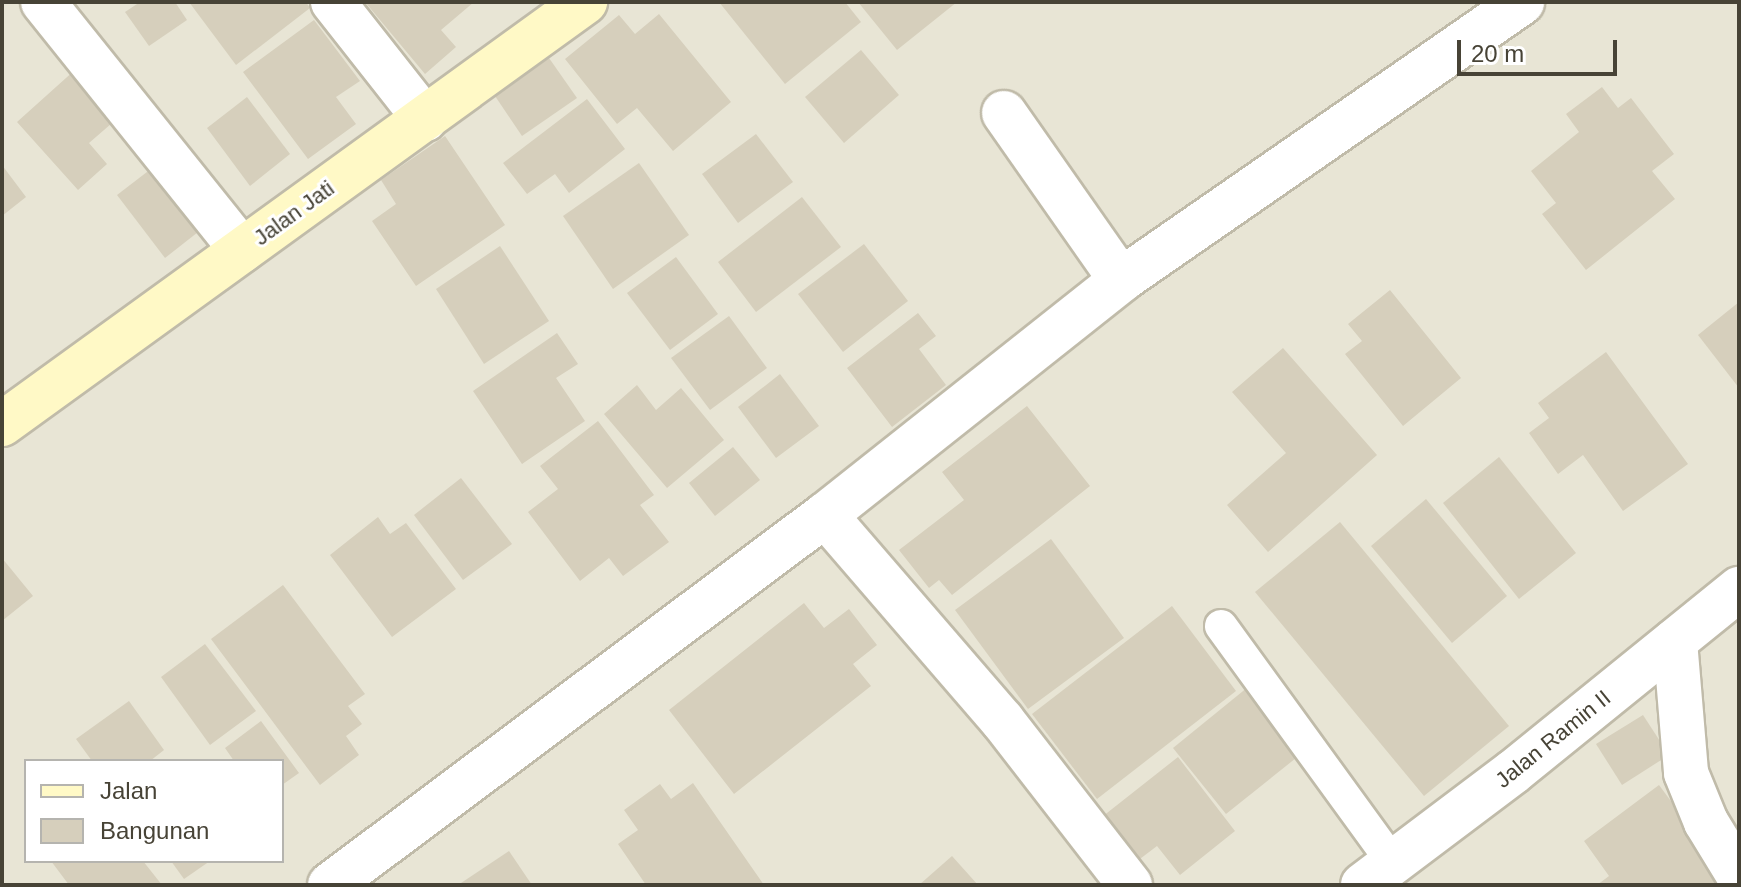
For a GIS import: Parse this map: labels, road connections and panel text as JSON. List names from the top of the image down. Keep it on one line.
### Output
{"streets":{"street":["Jalan Jati","Jalan Ramin II"]},"legend":["Jalan","Bangunan"],"scale_bar":"20 m"}
